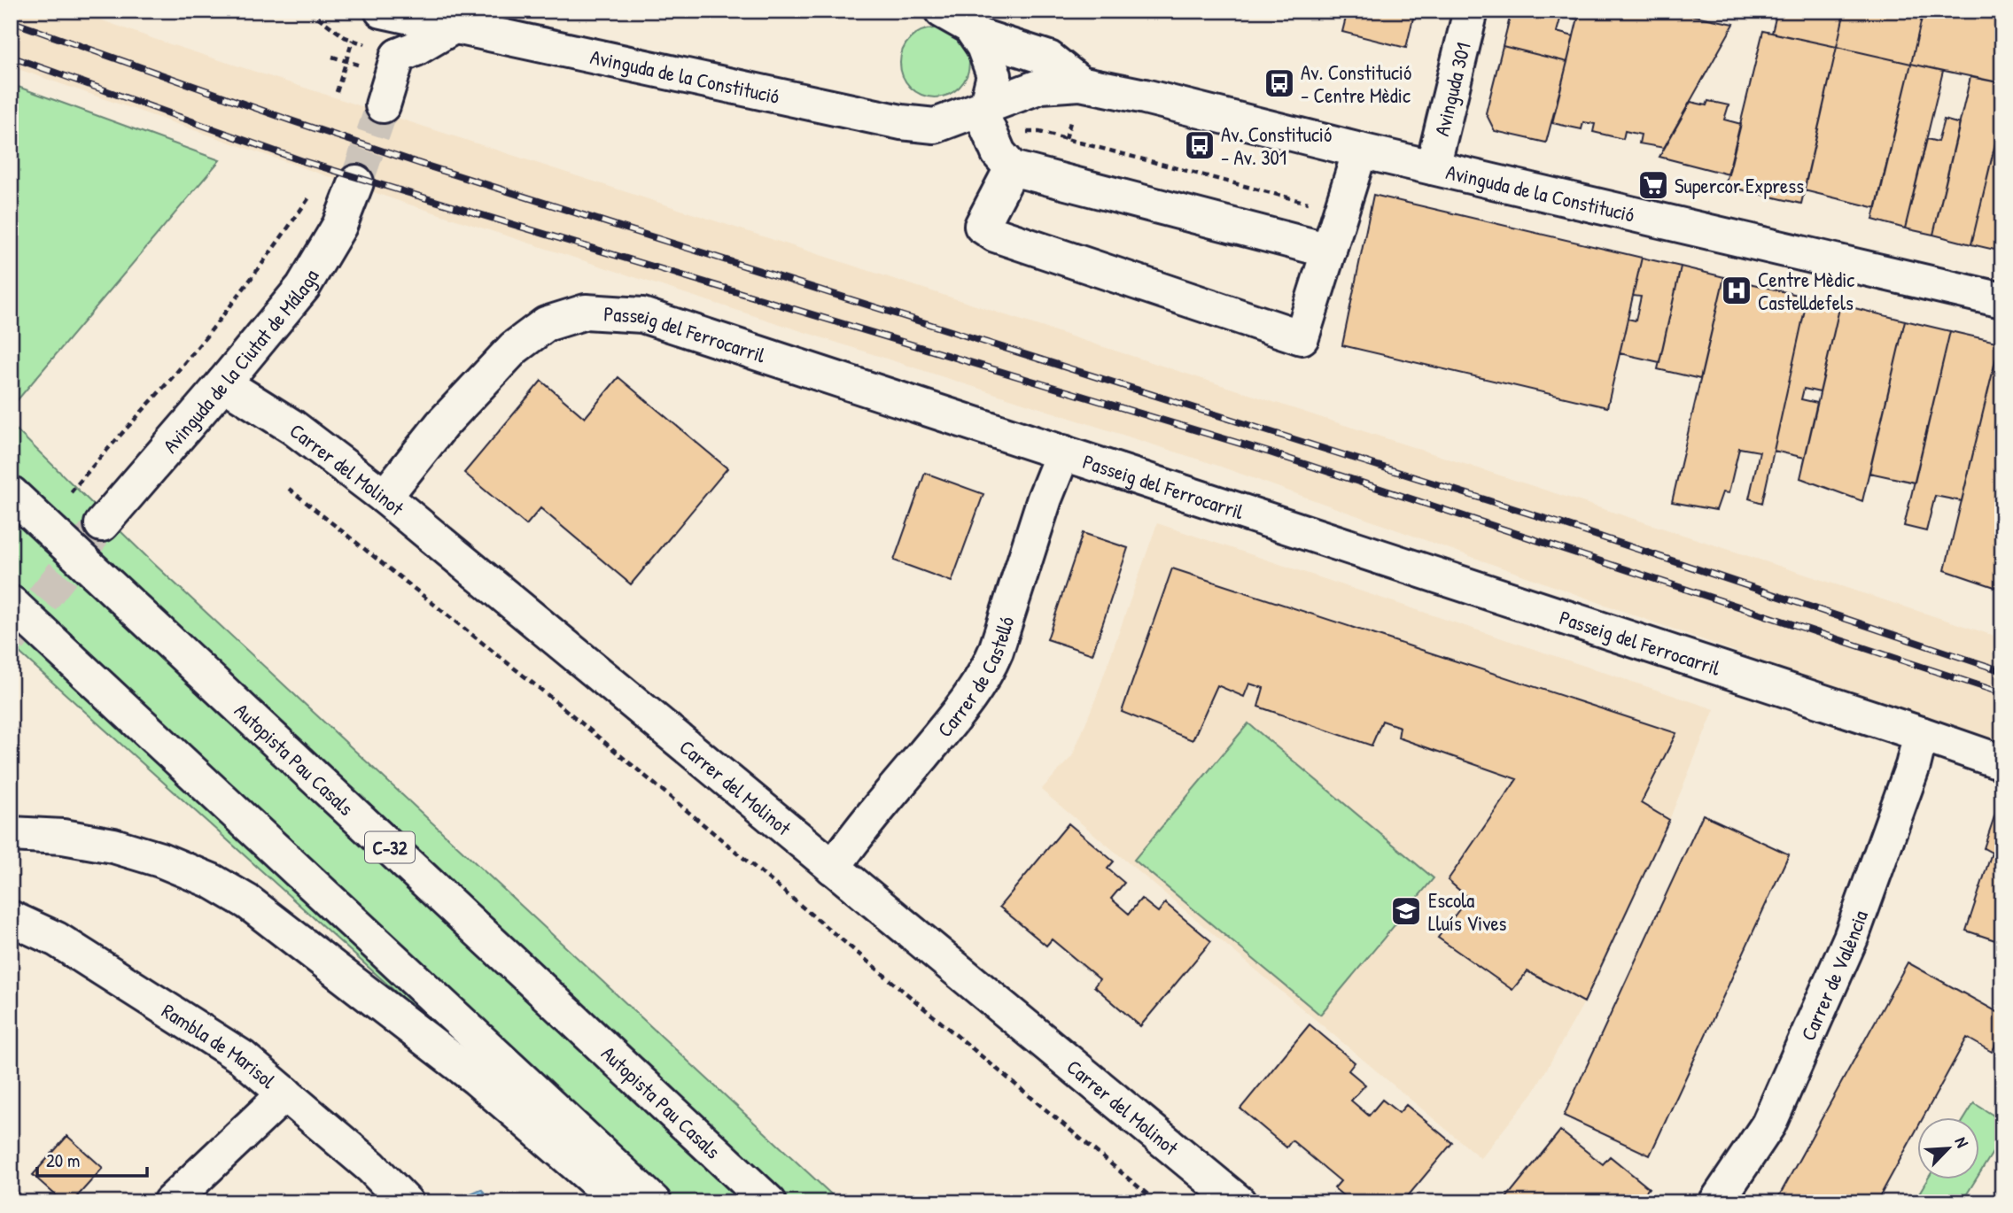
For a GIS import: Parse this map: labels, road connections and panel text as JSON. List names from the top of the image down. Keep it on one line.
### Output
{"streets":{"main road":["Avinguda de la Constitució","Avinguda 301","Passeig del Ferrocarril","Avinguda de la Ciutat de Málaga","Carrer del Molinot","Carrer de Castelló","Autopista Pau Casals","C-32","Carrer de València","Rambla de Marisol"]},"crossings":[["Avinguda de la Constitució","Avinguda 301"],["Passeig del Ferrocarril","Carrer del Molinot"],["Passeig del Ferrocarril","Carrer de Castelló"],["Passeig del Ferrocarril","Carrer de València"],["Avinguda de la Ciutat de Málaga","Carrer del Molinot"],["Carrer del Molinot","Carrer de Castelló"]],"places":{"bus stop":["Av. Constitució - Centre Mèdic","Av. Constitució - Av. 301"],"supermarket":["Supercor Express"],"hospital":["Centre Mèdic Castelldefels"],"school or university":["Escola Lluís Vives"]},"scale_bar":"20 m","north":"top right"}
